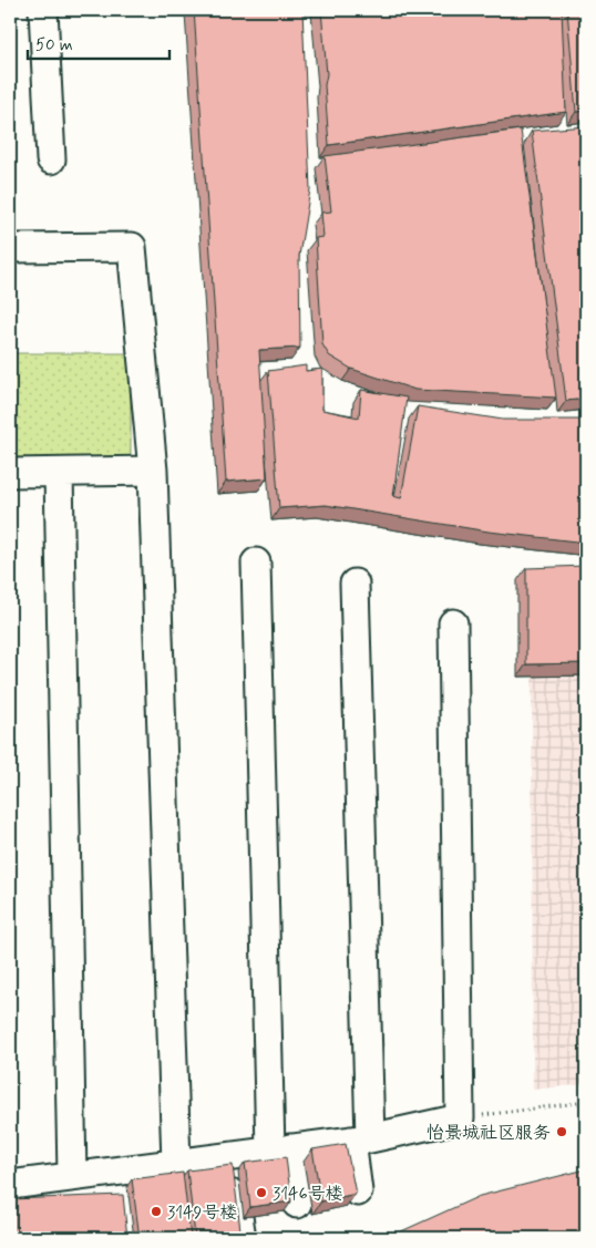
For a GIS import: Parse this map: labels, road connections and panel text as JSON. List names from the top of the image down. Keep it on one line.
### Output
{"places":["怡景城社区服务","3146号楼","3149号楼"],"scale_bar":"50 m"}
